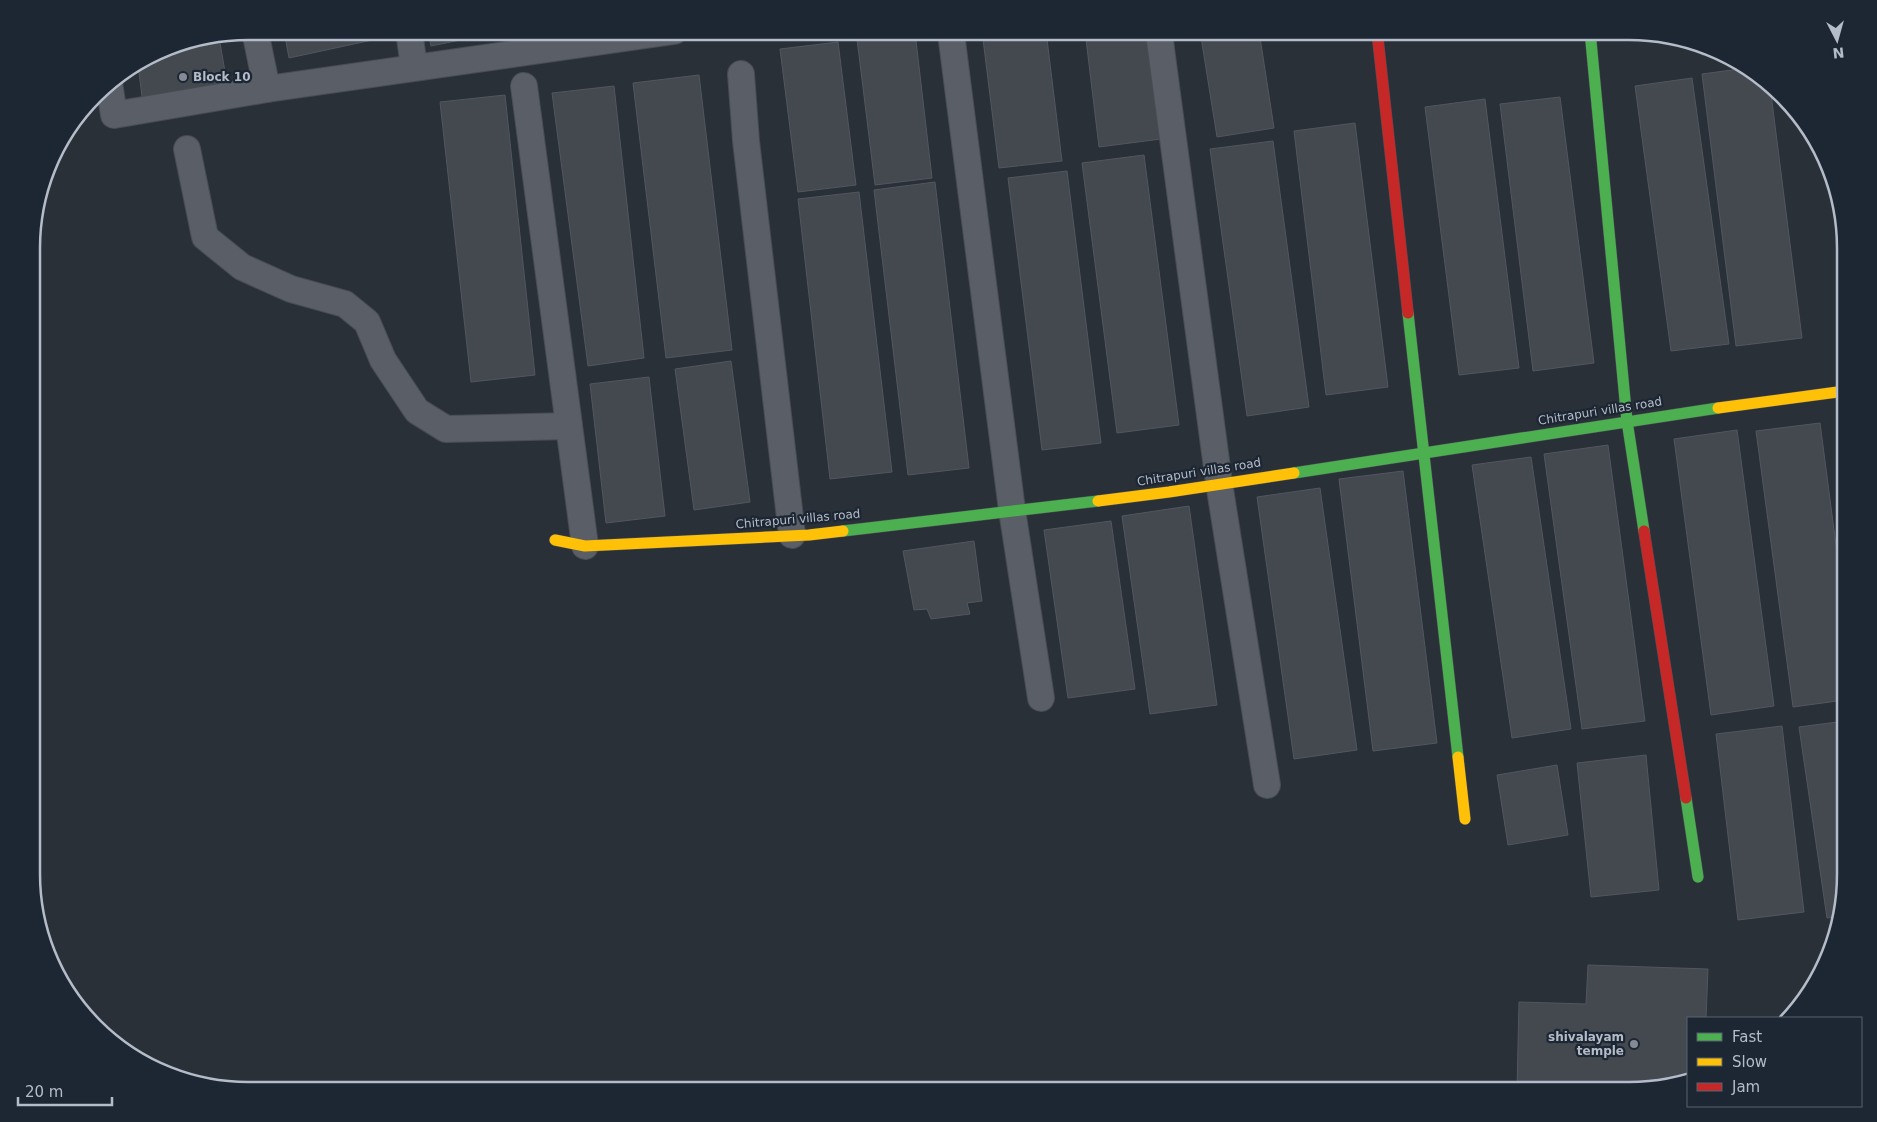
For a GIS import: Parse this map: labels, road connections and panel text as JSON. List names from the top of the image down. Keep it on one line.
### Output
{"streets":{"street":["Chitrapuri villas road"]},"places":["Block 10","shivalayam temple"],"legend":["Fast","Slow","Jam"],"scale_bar":"20 m","north":"bottom"}
